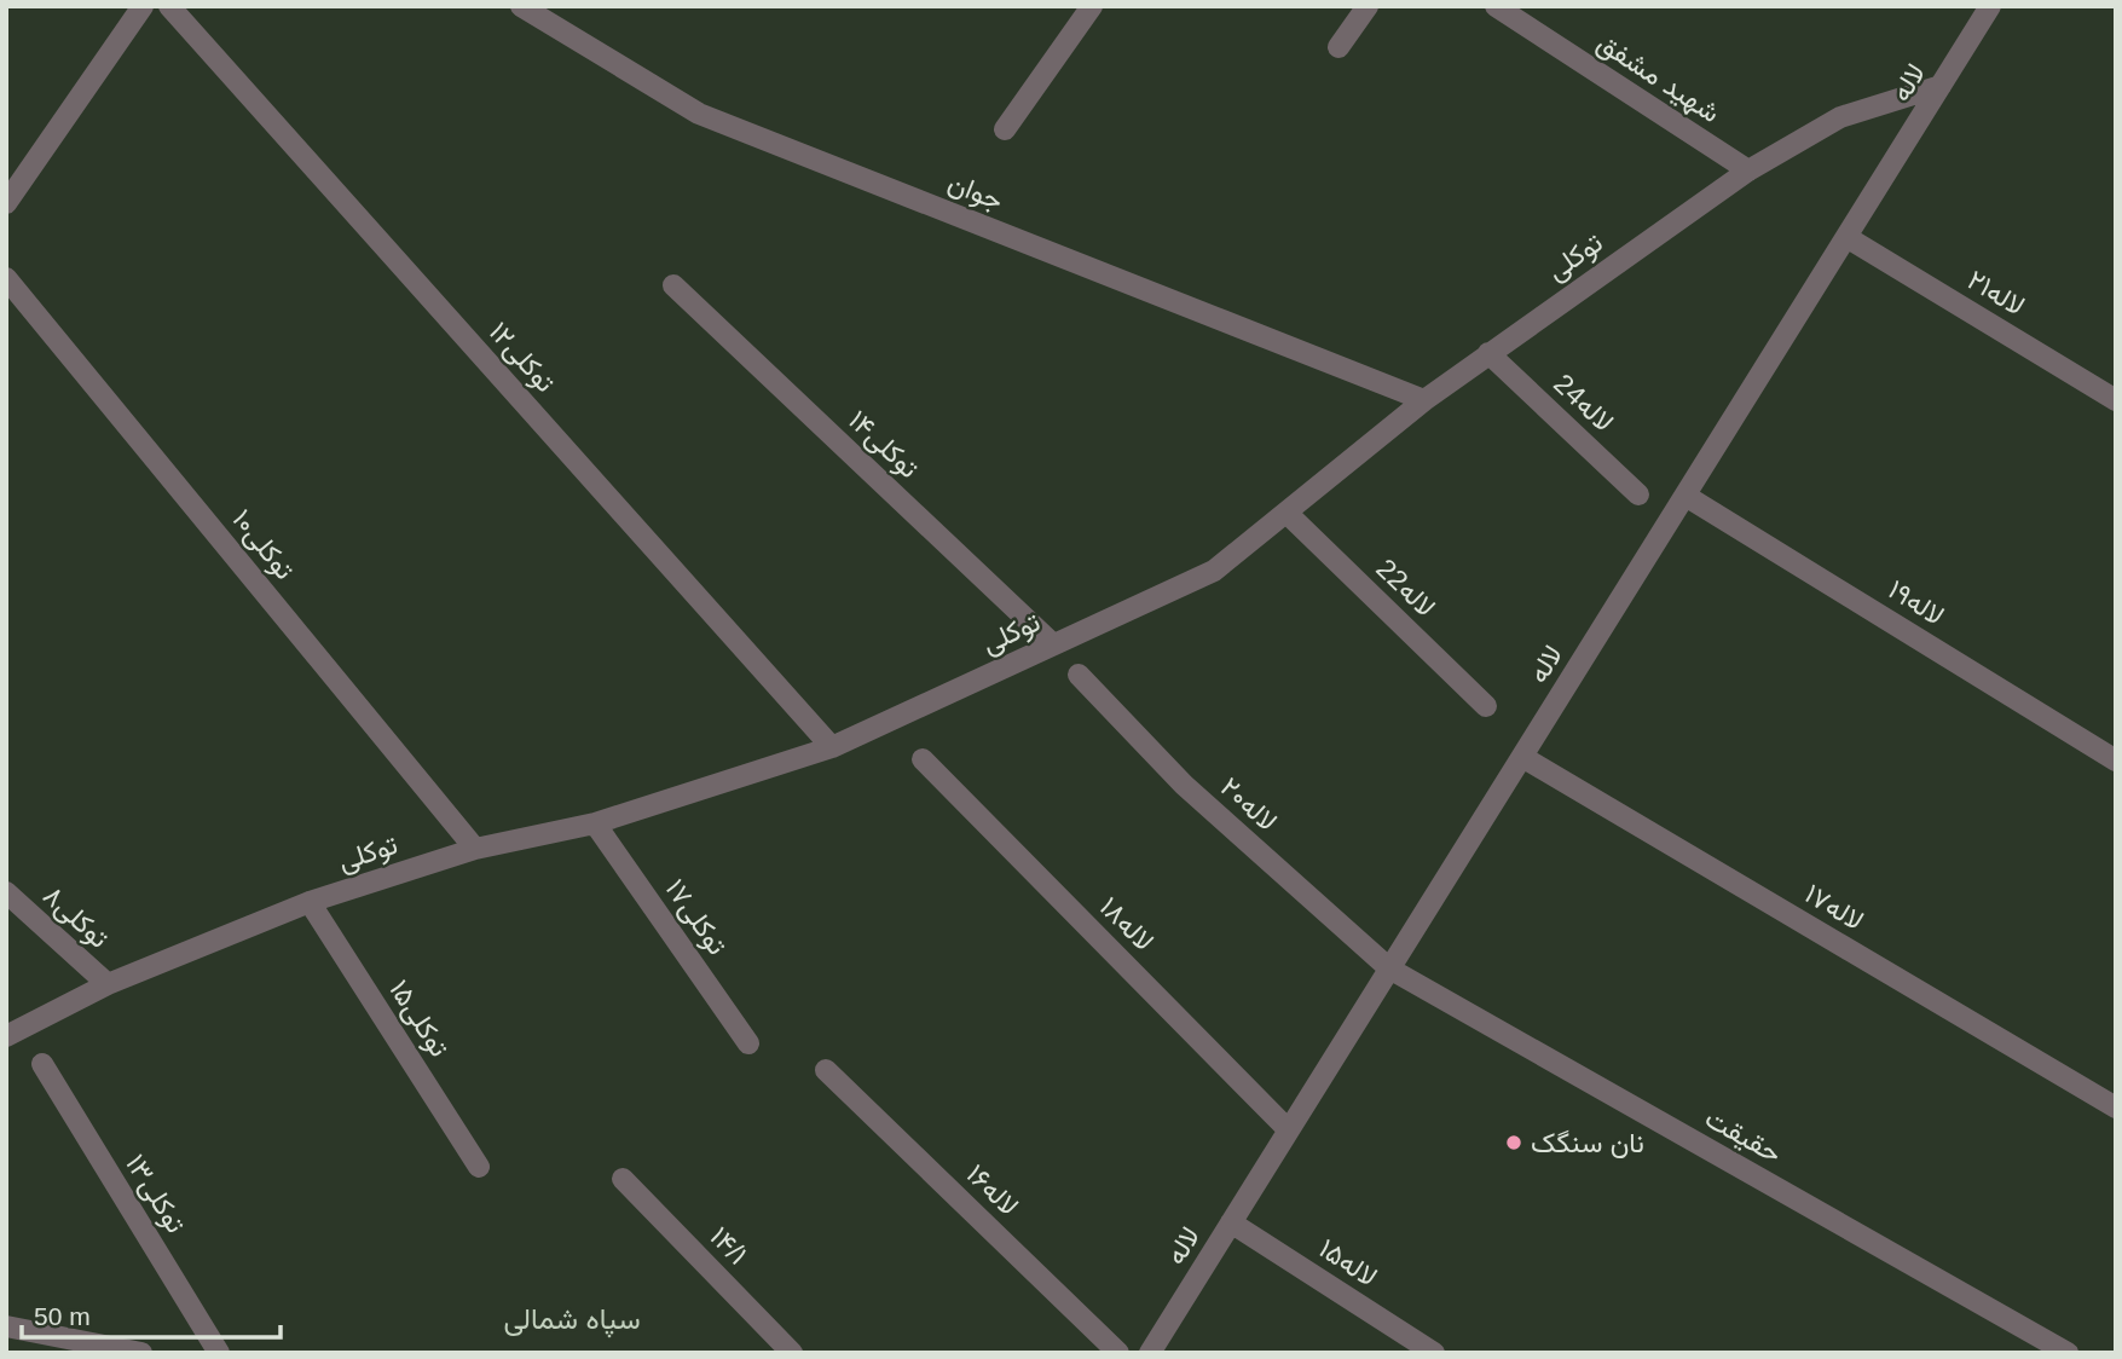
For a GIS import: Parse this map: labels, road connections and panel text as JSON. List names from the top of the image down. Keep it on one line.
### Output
{"streets":{"street":["شهید مشفق","لاله","جوان","توکلی","لاله۲۱","توکلی۱۲","24لاله","توکلی۱۴","۱۰توکلی","22لاله","لاله۱۹","لاله۲۰","لاله۱۷","توکلی۸","توکلی۱۷","لاله۱۸","توکلی۱۵","حقیقت","لاله۱۶","توکلی۱۳","۱۴/۱","لاله۱۵"]},"crossings":[["شهید مشفق","توکلی"],["لاله","توکلی"],["لاله","لاله۲۱"],["لاله","لاله۱۹"],["لاله","لاله۲۰"],["لاله","لاله۱۷"],["لاله","لاله۱۸"],["لاله","حقیقت"],["لاله","لاله۱۵"],["جوان","توکلی"],["توکلی","توکلی۱۲"],["توکلی","24لاله"],["توکلی","توکلی۱۴"],["توکلی","۱۰توکلی"],["توکلی","22لاله"],["توکلی","توکلی۸"],["توکلی","توکلی۱۷"],["توکلی","توکلی۱۵"],["لاله۲۰","حقیقت"]],"districts":["سپاه شمالی"],"places":["نان سنگک"],"scale_bar":"50 m"}
